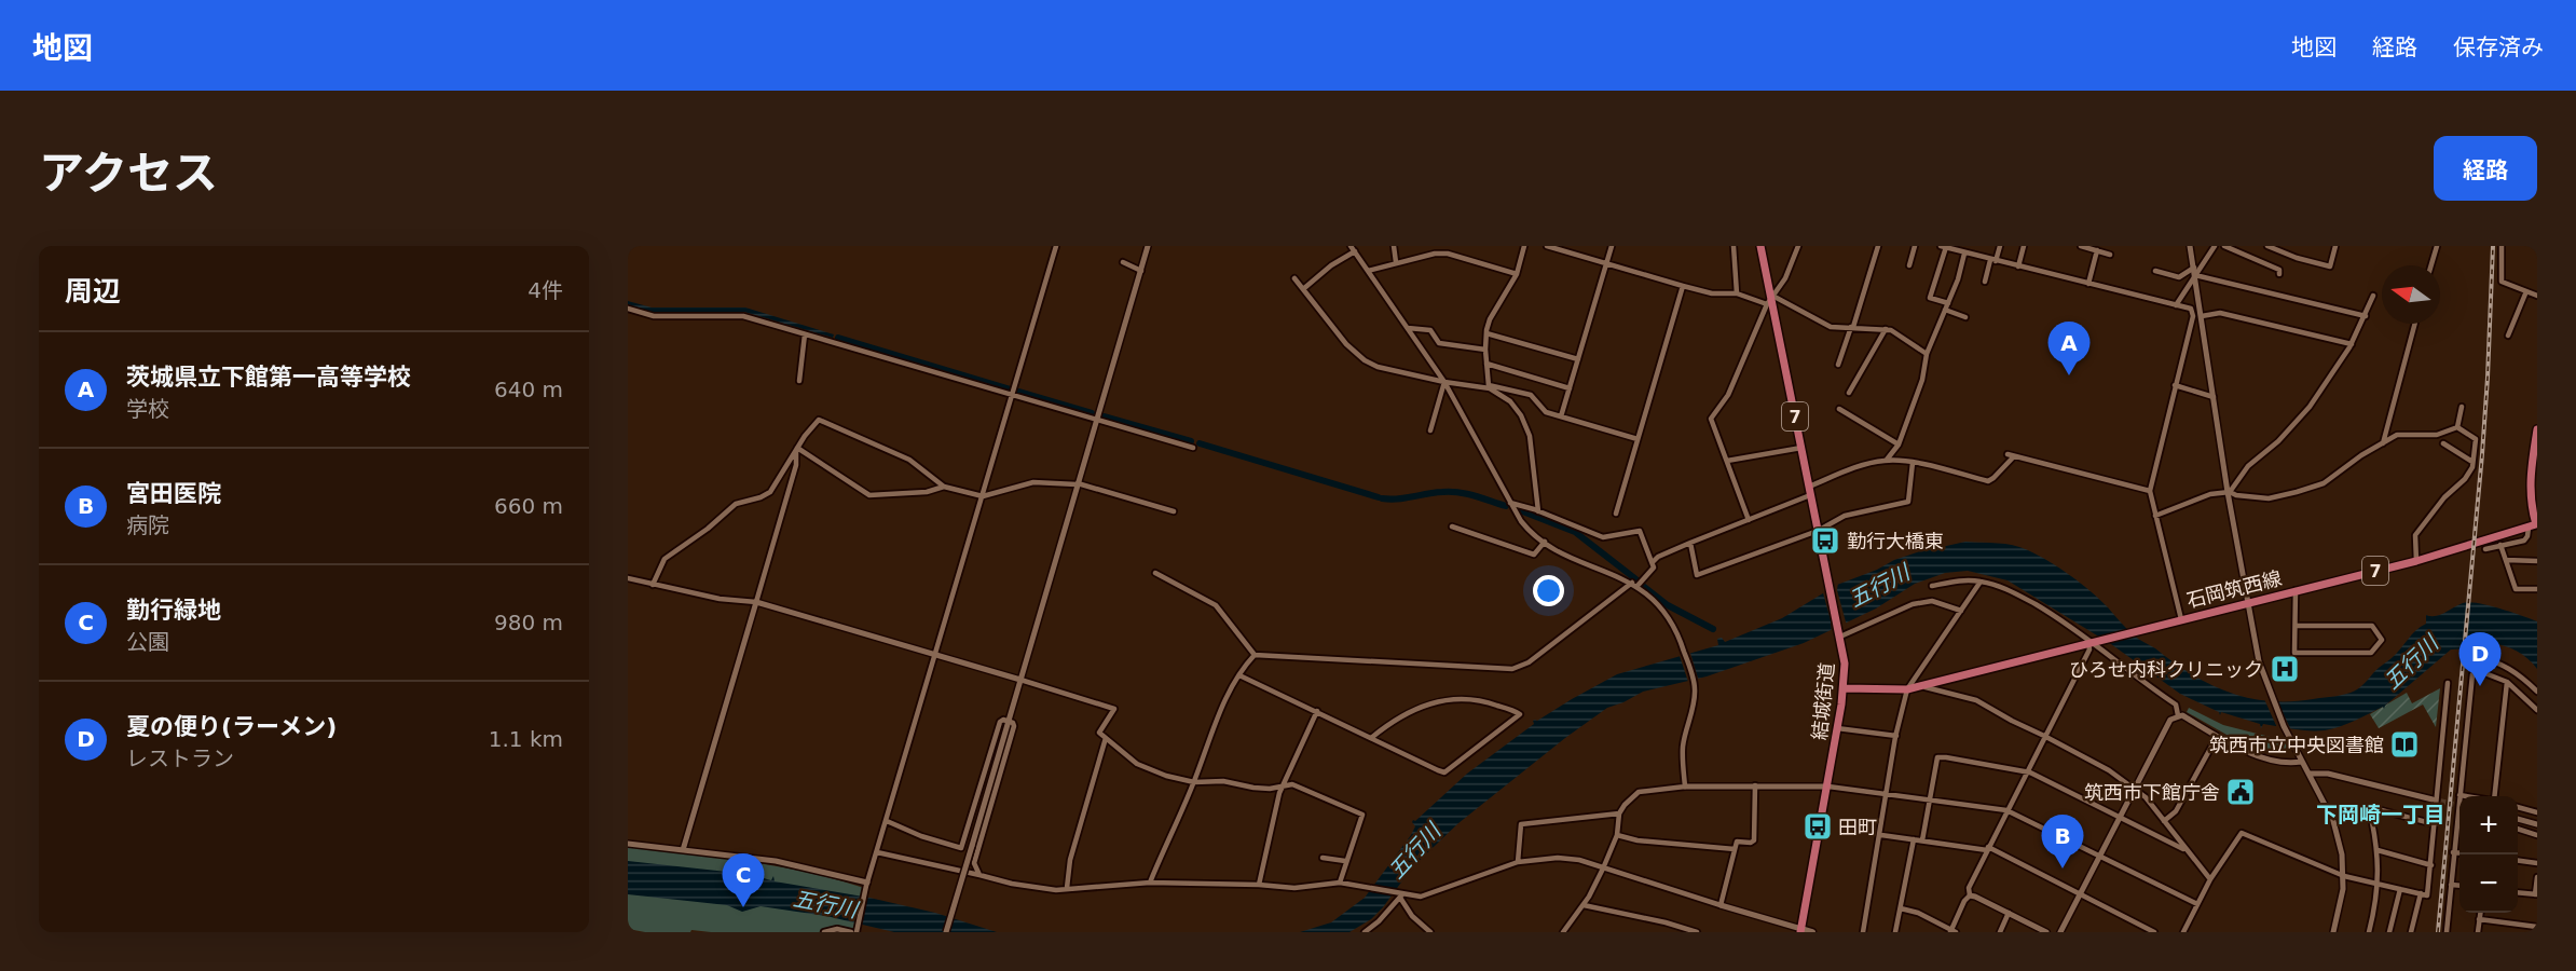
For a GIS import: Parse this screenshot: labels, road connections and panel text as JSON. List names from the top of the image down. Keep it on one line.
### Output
{"streets":{"main road":["7","石岡筑西線","結城街道"]},"crossings":[["石岡筑西線","結城街道"]],"districts":["下岡崎一丁目"],"water":["五行川"],"places":{"bus stop":["勤行大橋東","田町"],"hospital":["ひろせ内科クリニック"],"library":["筑西市立中央図書館"],"public building":["筑西市下館庁舎"]},"north":"left","page":{"header":"地図","nav":["地図","経路","保存済み"],"title":"アクセス","buttons":"経路","heading":["周辺","4件"],"pins":["A","D","B","C"],"list":[{"mark":"A","name":"茨城県立下館第一高等学校","note":"学校","value":"640 m"},{"mark":"B","name":"宮田医院","note":"病院","value":"660 m"},{"mark":"C","name":"勤行緑地","note":"公園","value":"980 m"},{"mark":"D","name":"夏の便り(ラーメン)","note":"レストラン","value":"1.1 km"}],"map_buttons":["+","−"]}}
